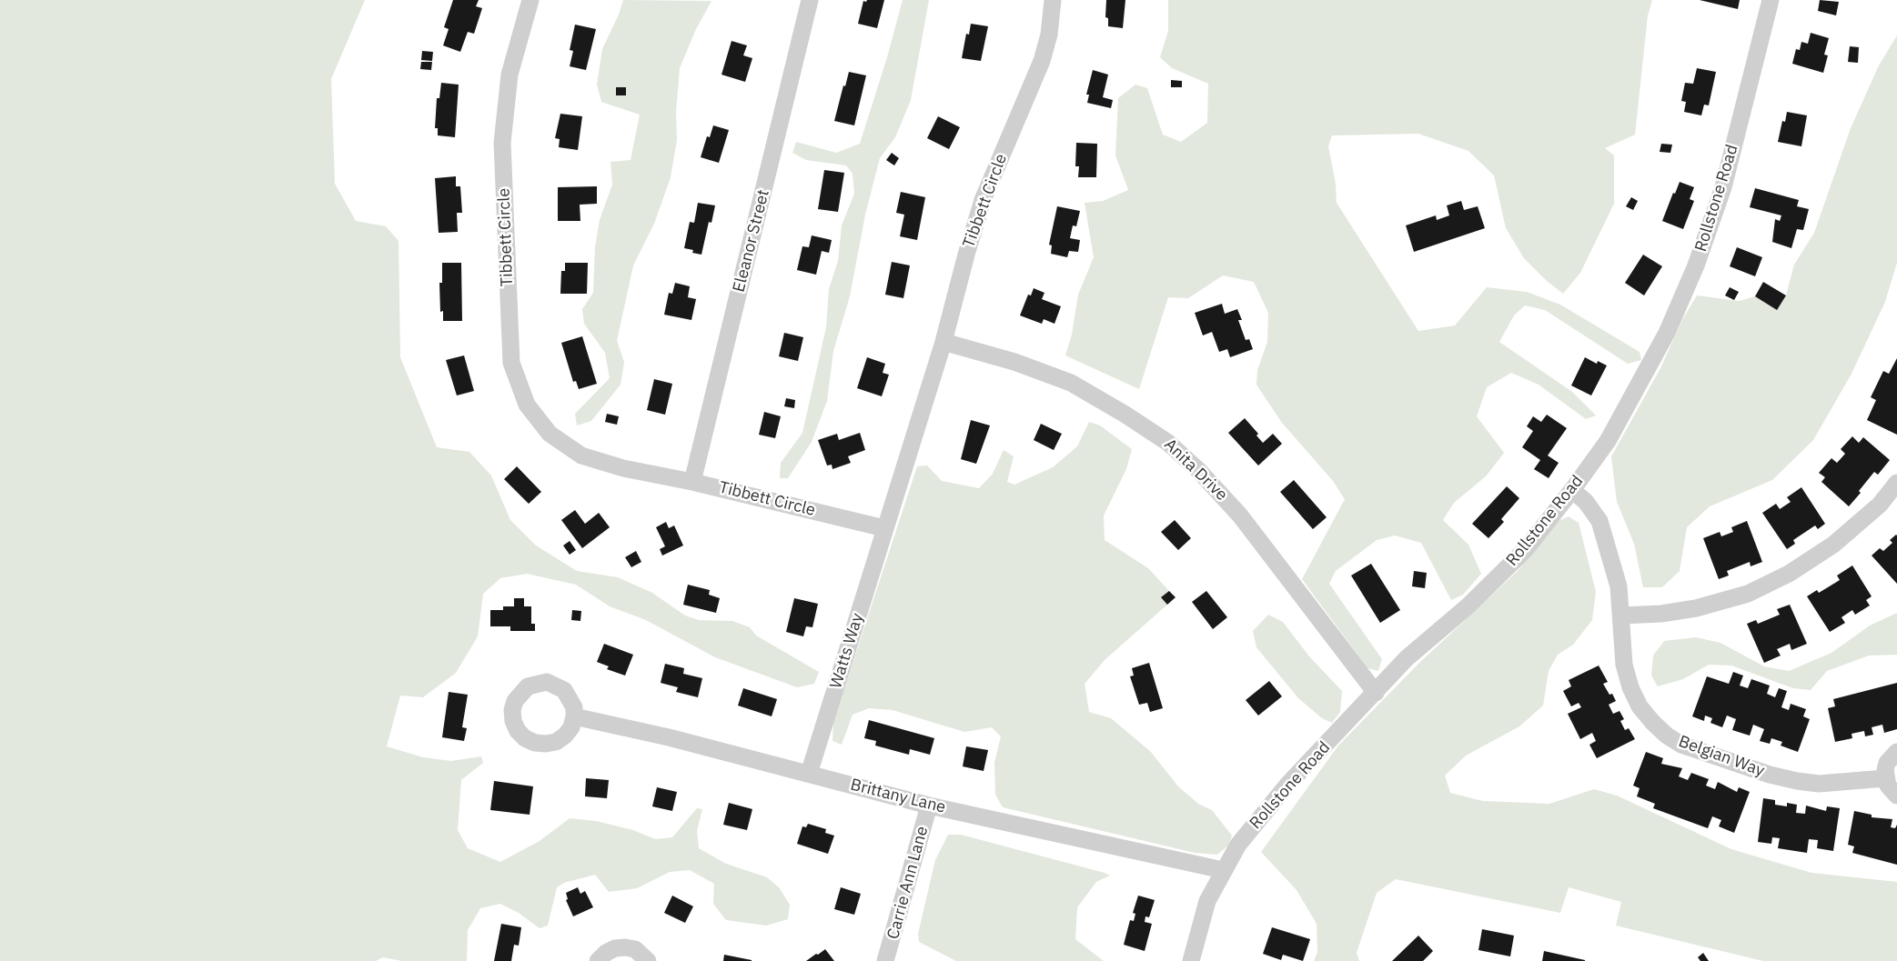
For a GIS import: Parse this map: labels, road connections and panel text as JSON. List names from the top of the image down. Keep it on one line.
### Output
{"streets":{"street":["Rollstone Road","Tibbett Circle","Eleanor Street","Anita Drive","Watts Way","Belgian Way","Brittany Lane","Carrie Ann Lane"]},"crossings":[["Rollstone Road","Anita Drive"],["Rollstone Road","Belgian Way"],["Rollstone Road","Brittany Lane"],["Tibbett Circle","Eleanor Street"],["Tibbett Circle","Anita Drive"],["Tibbett Circle","Watts Way"],["Watts Way","Brittany Lane"],["Brittany Lane","Carrie Ann Lane"]]}
